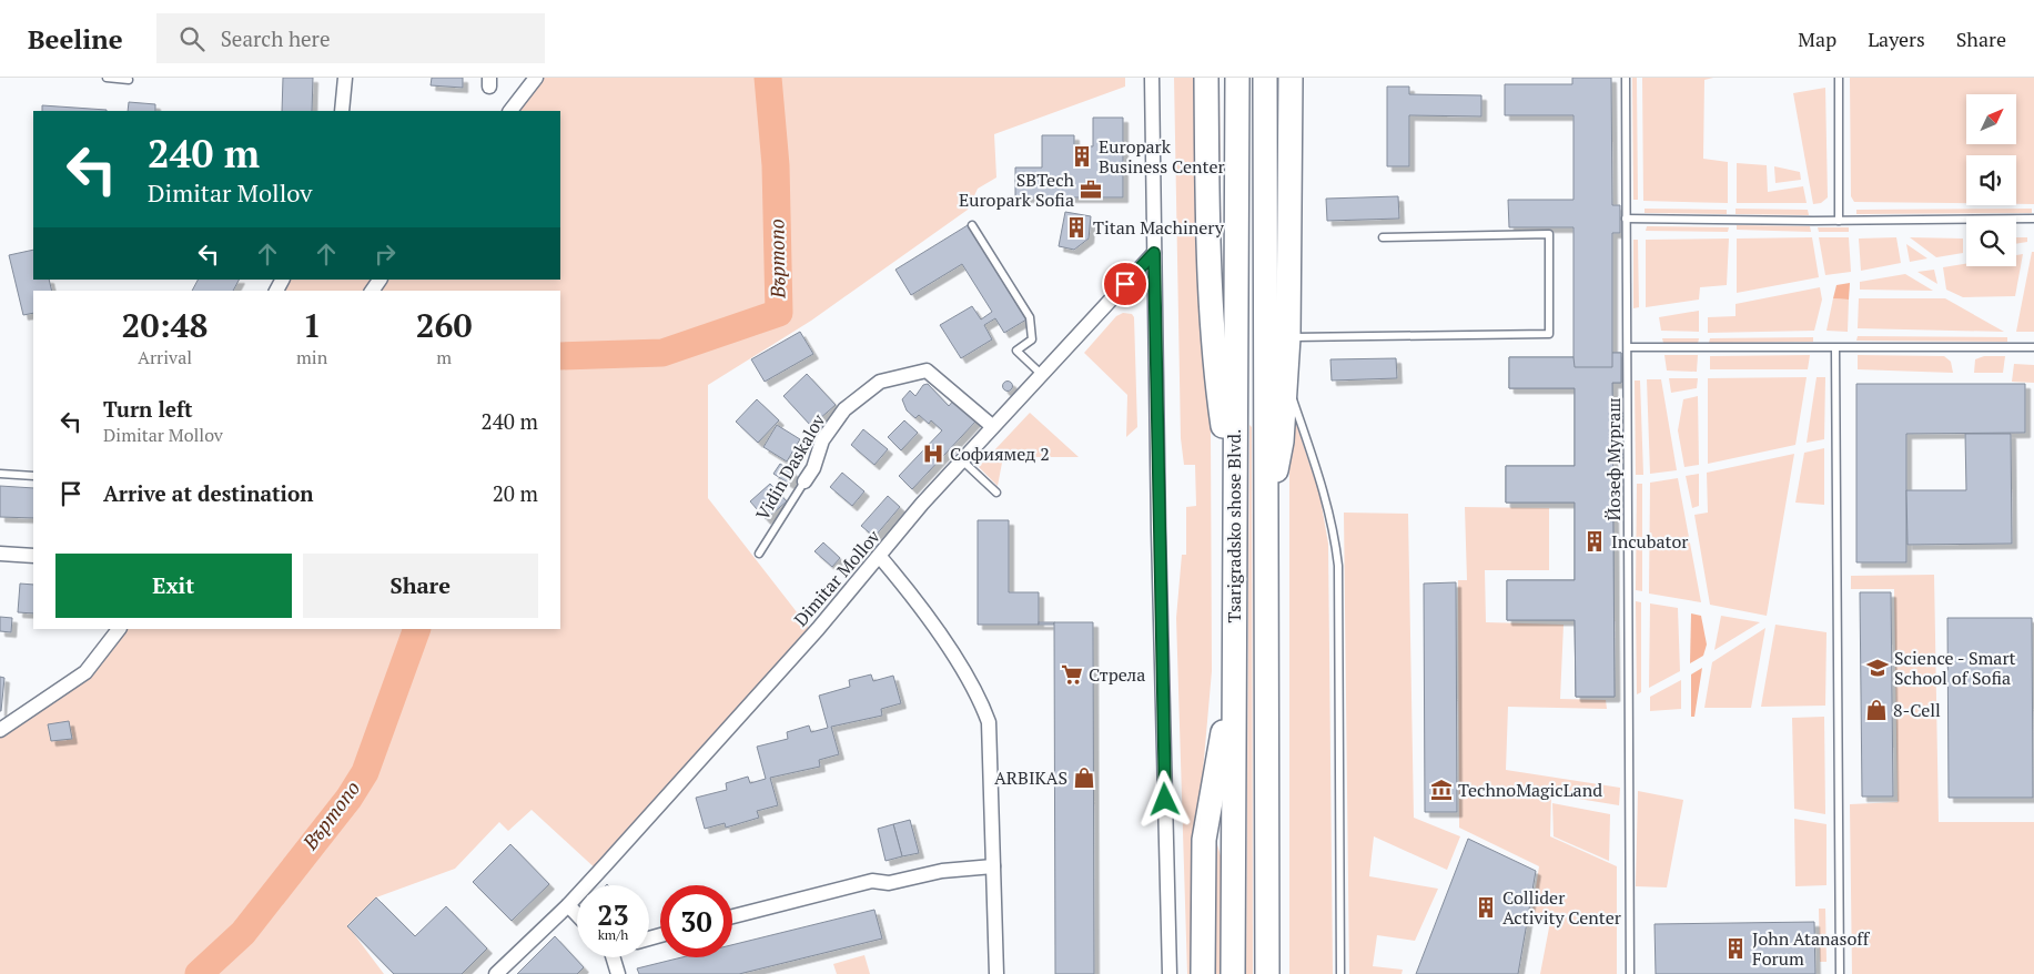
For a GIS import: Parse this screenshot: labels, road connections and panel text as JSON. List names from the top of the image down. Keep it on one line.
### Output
{"streets":{"highway":["Tsarigradsko shose Blvd."],"street":["Vidin Daskalov","Dimitar Mollov"],"lane":["Йозеф Мургаш"]},"crossings":[["Vidin Daskalov","Dimitar Mollov"]],"water":["Въртопо"],"places":{"building":["Europark Business Center","Titan Machinery","Incubator","Collider Activity Center","John Atanasoff Forum"],"office":["SBTech Europark Sofia"],"hospital":["Софиямед 2"],"school or university":["Science - Smart School of Sofia"],"supermarket":["Стрела"],"shop":["8-Cell","ARBIKAS"],"museum":["TechnoMagicLand"]},"north":"top right","page":{"header":"Beeline","search":"Search here","nav":["Map","Layers","Share"],"turn":["240 m","Dimitar Mollov"],"eta":["20:48","Arrival","1","min","260","m"],"list":[{"name":"Turn left","note":"Dimitar Mollov","value":"240 m"},{"name":"Arrive at destination","value":"20 m"}],"buttons":["Exit","Share"],"speed":"23 km/h","limit":"30"}}
